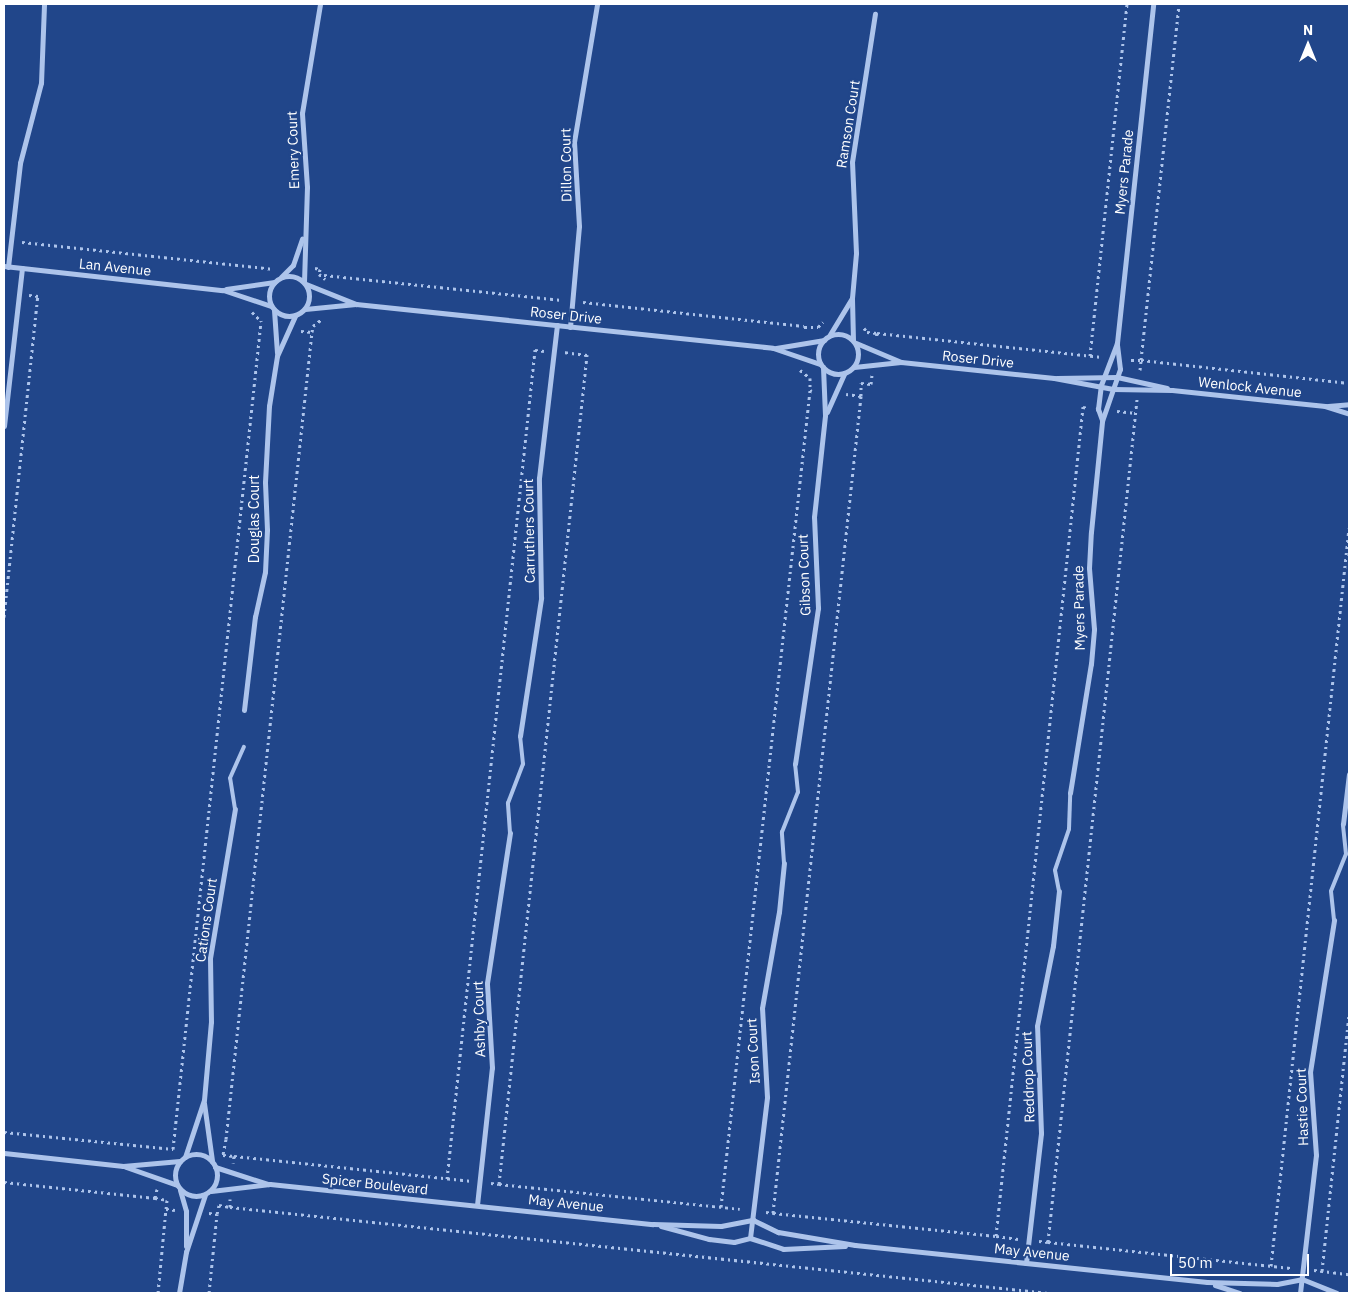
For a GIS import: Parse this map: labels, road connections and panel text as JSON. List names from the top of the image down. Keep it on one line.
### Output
{"streets":{"street":["Ramson Court","Emery Court","Dillon Court","Myers Parade","Lan Avenue","Roser Drive","Wenlock Avenue","Douglas Court","Carruthers Court","Gibson Court","Cations Court","Ashby Court","Ison Court","Reddrop Court","Hastie Court","Spicer Boulevard","May Avenue"]},"crossings":[["Ramson Court","Roser Drive"],["Ramson Court","Gibson Court"],["Emery Court","Lan Avenue"],["Emery Court","Roser Drive"],["Emery Court","Douglas Court"],["Dillon Court","Roser Drive"],["Myers Parade","Roser Drive"],["Myers Parade","Wenlock Avenue"],["Lan Avenue","Roser Drive"],["Lan Avenue","Douglas Court"],["Roser Drive","Wenlock Avenue"],["Roser Drive","Douglas Court"],["Roser Drive","Carruthers Court"],["Roser Drive","Gibson Court"],["Cations Court","Spicer Boulevard"],["Ashby Court","Spicer Boulevard"],["Ashby Court","May Avenue"],["Ison Court","May Avenue"],["Reddrop Court","May Avenue"],["Hastie Court","May Avenue"],["Spicer Boulevard","May Avenue"]],"scale_bar":"50 m","north":"top"}
